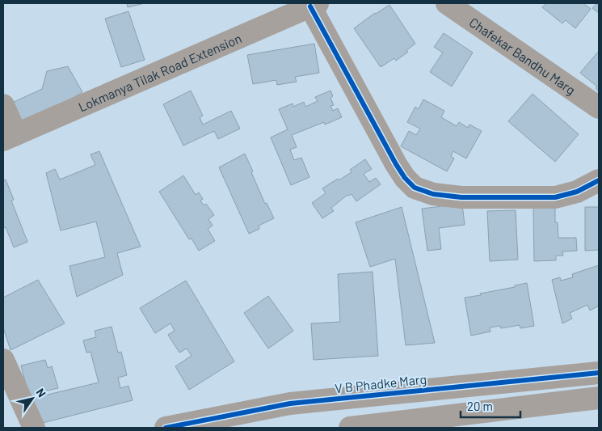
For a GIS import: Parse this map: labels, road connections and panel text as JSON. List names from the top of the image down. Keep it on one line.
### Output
{"streets":{"street":["Chafekar Bandhu Marg","Lokmanya Tilak Road Extension","V B Phadke Marg"]},"scale_bar":"20 m","north":"top right"}
